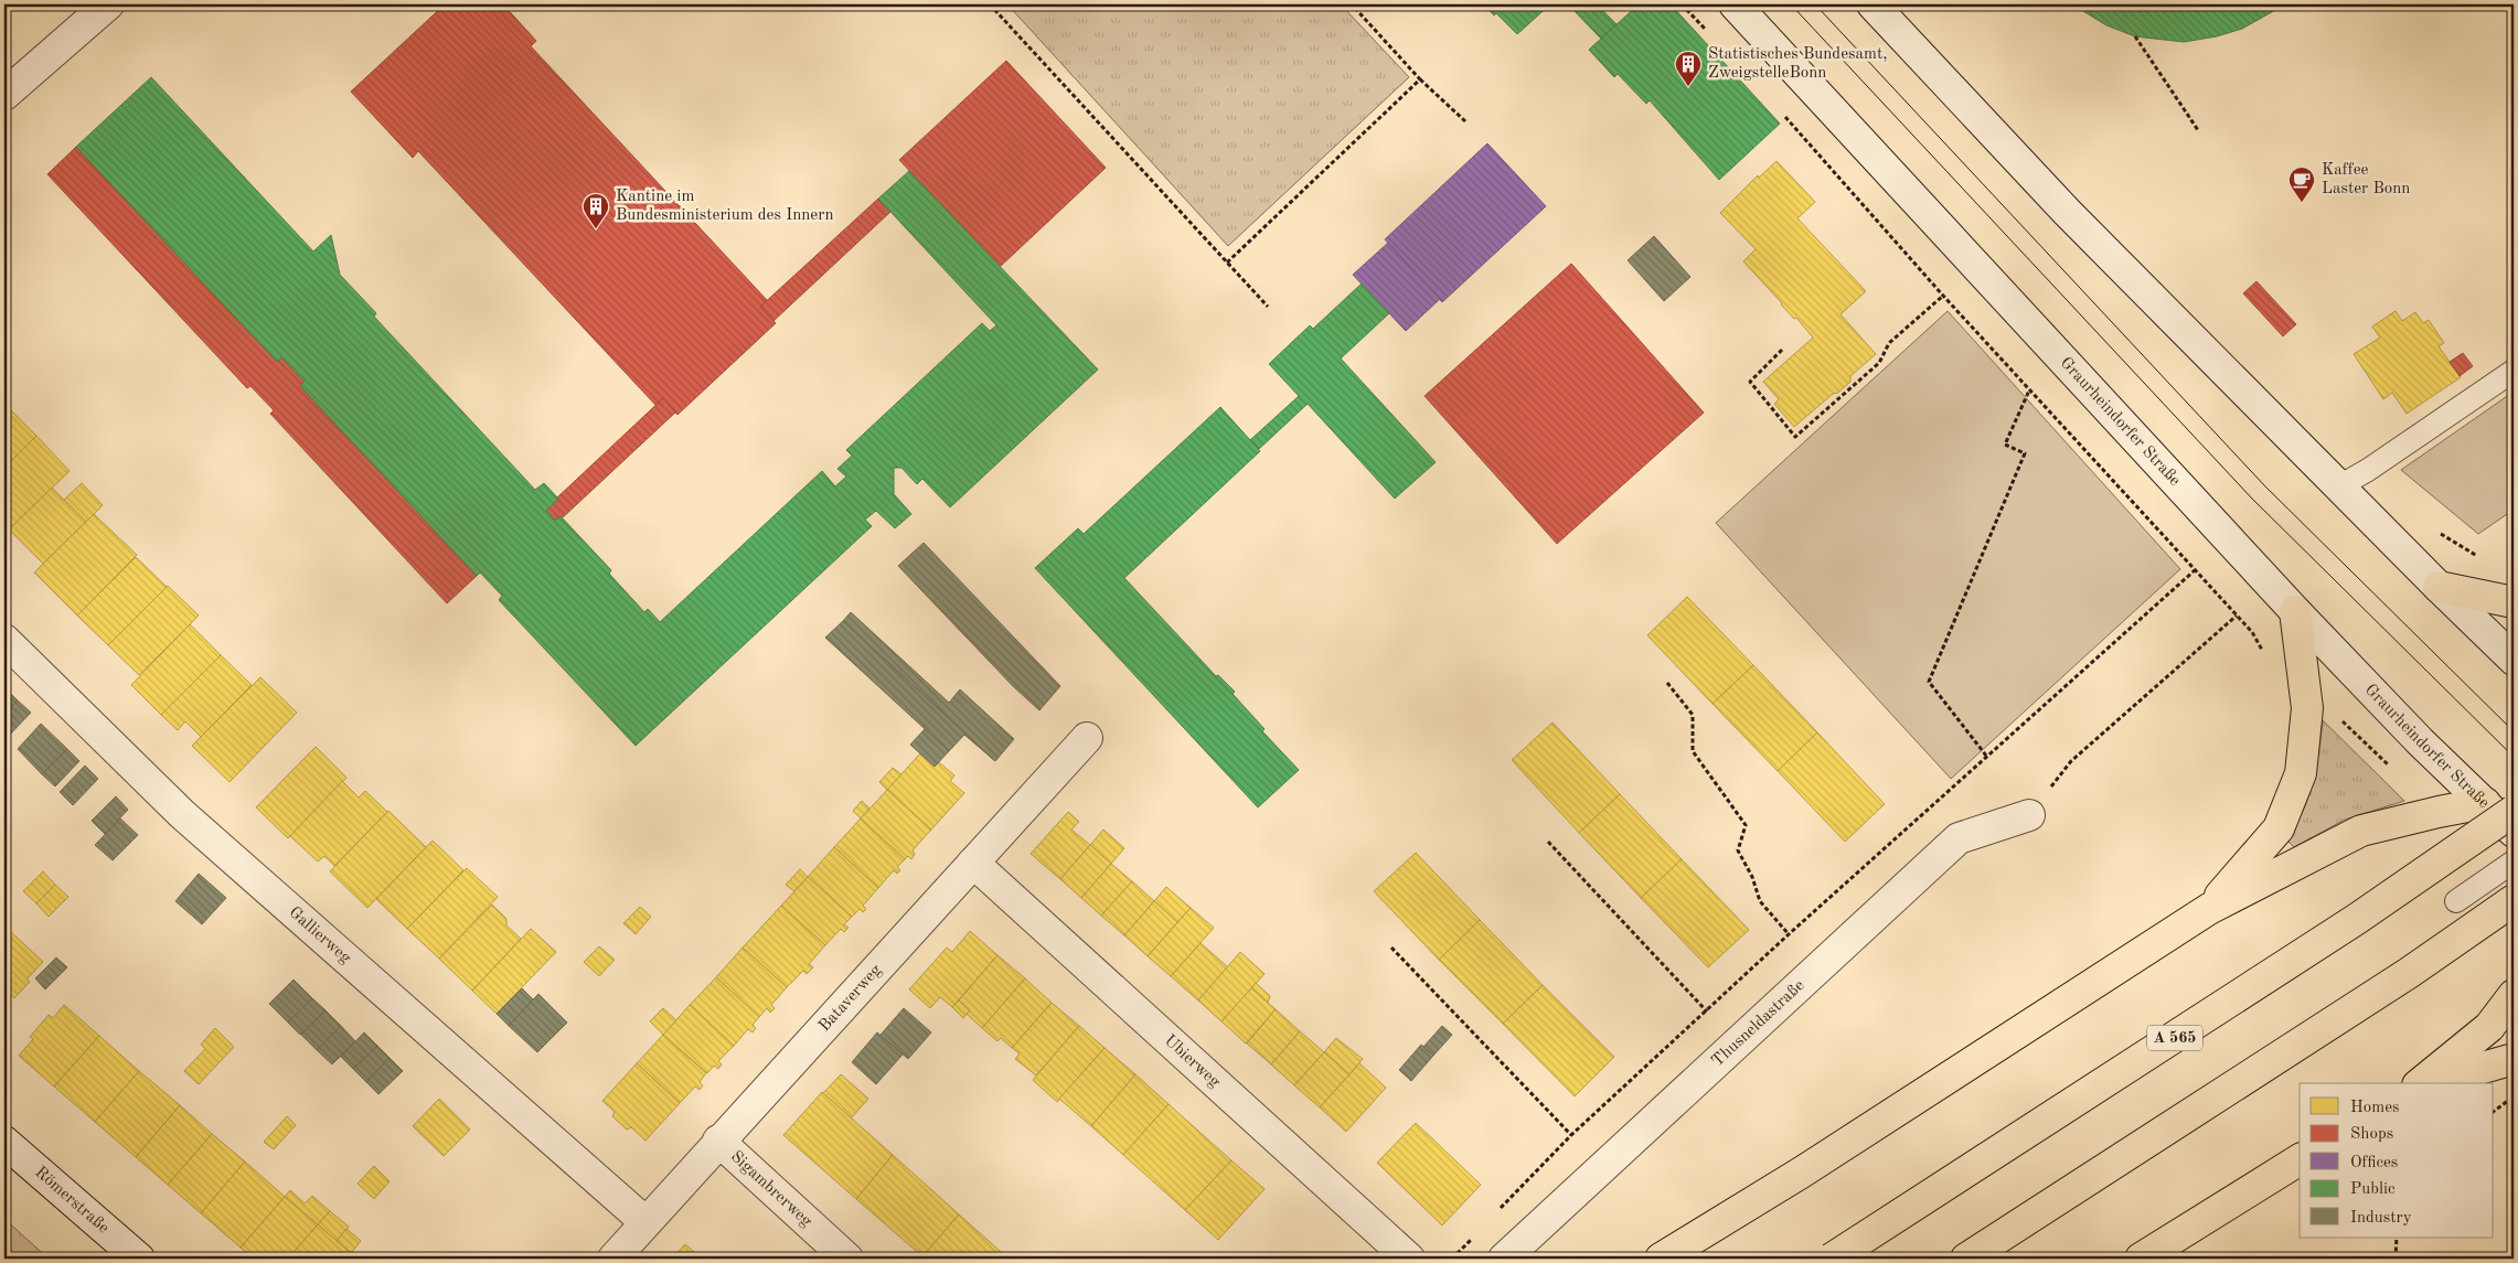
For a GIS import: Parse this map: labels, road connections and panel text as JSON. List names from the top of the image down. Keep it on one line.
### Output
{"streets":{"highway":["A 565"],"street":["Graurheindorfer Straße","Gallierweg","Bataverweg","Thusneldastraße","Ubierweg","Sigambrerweg","Römerstraße"]},"crossings":[["Gallierweg","Bataverweg"],["Bataverweg","Ubierweg"],["Bataverweg","Sigambrerweg"]],"places":{"building":["Statistisches Bundesamt, ZweigstelleBonn","Kantine im Bundesministerium des Innern"],"cafe":["Kaffee Laster Bonn"]},"legend":["Homes","Shops","Offices","Public","Industry"]}
